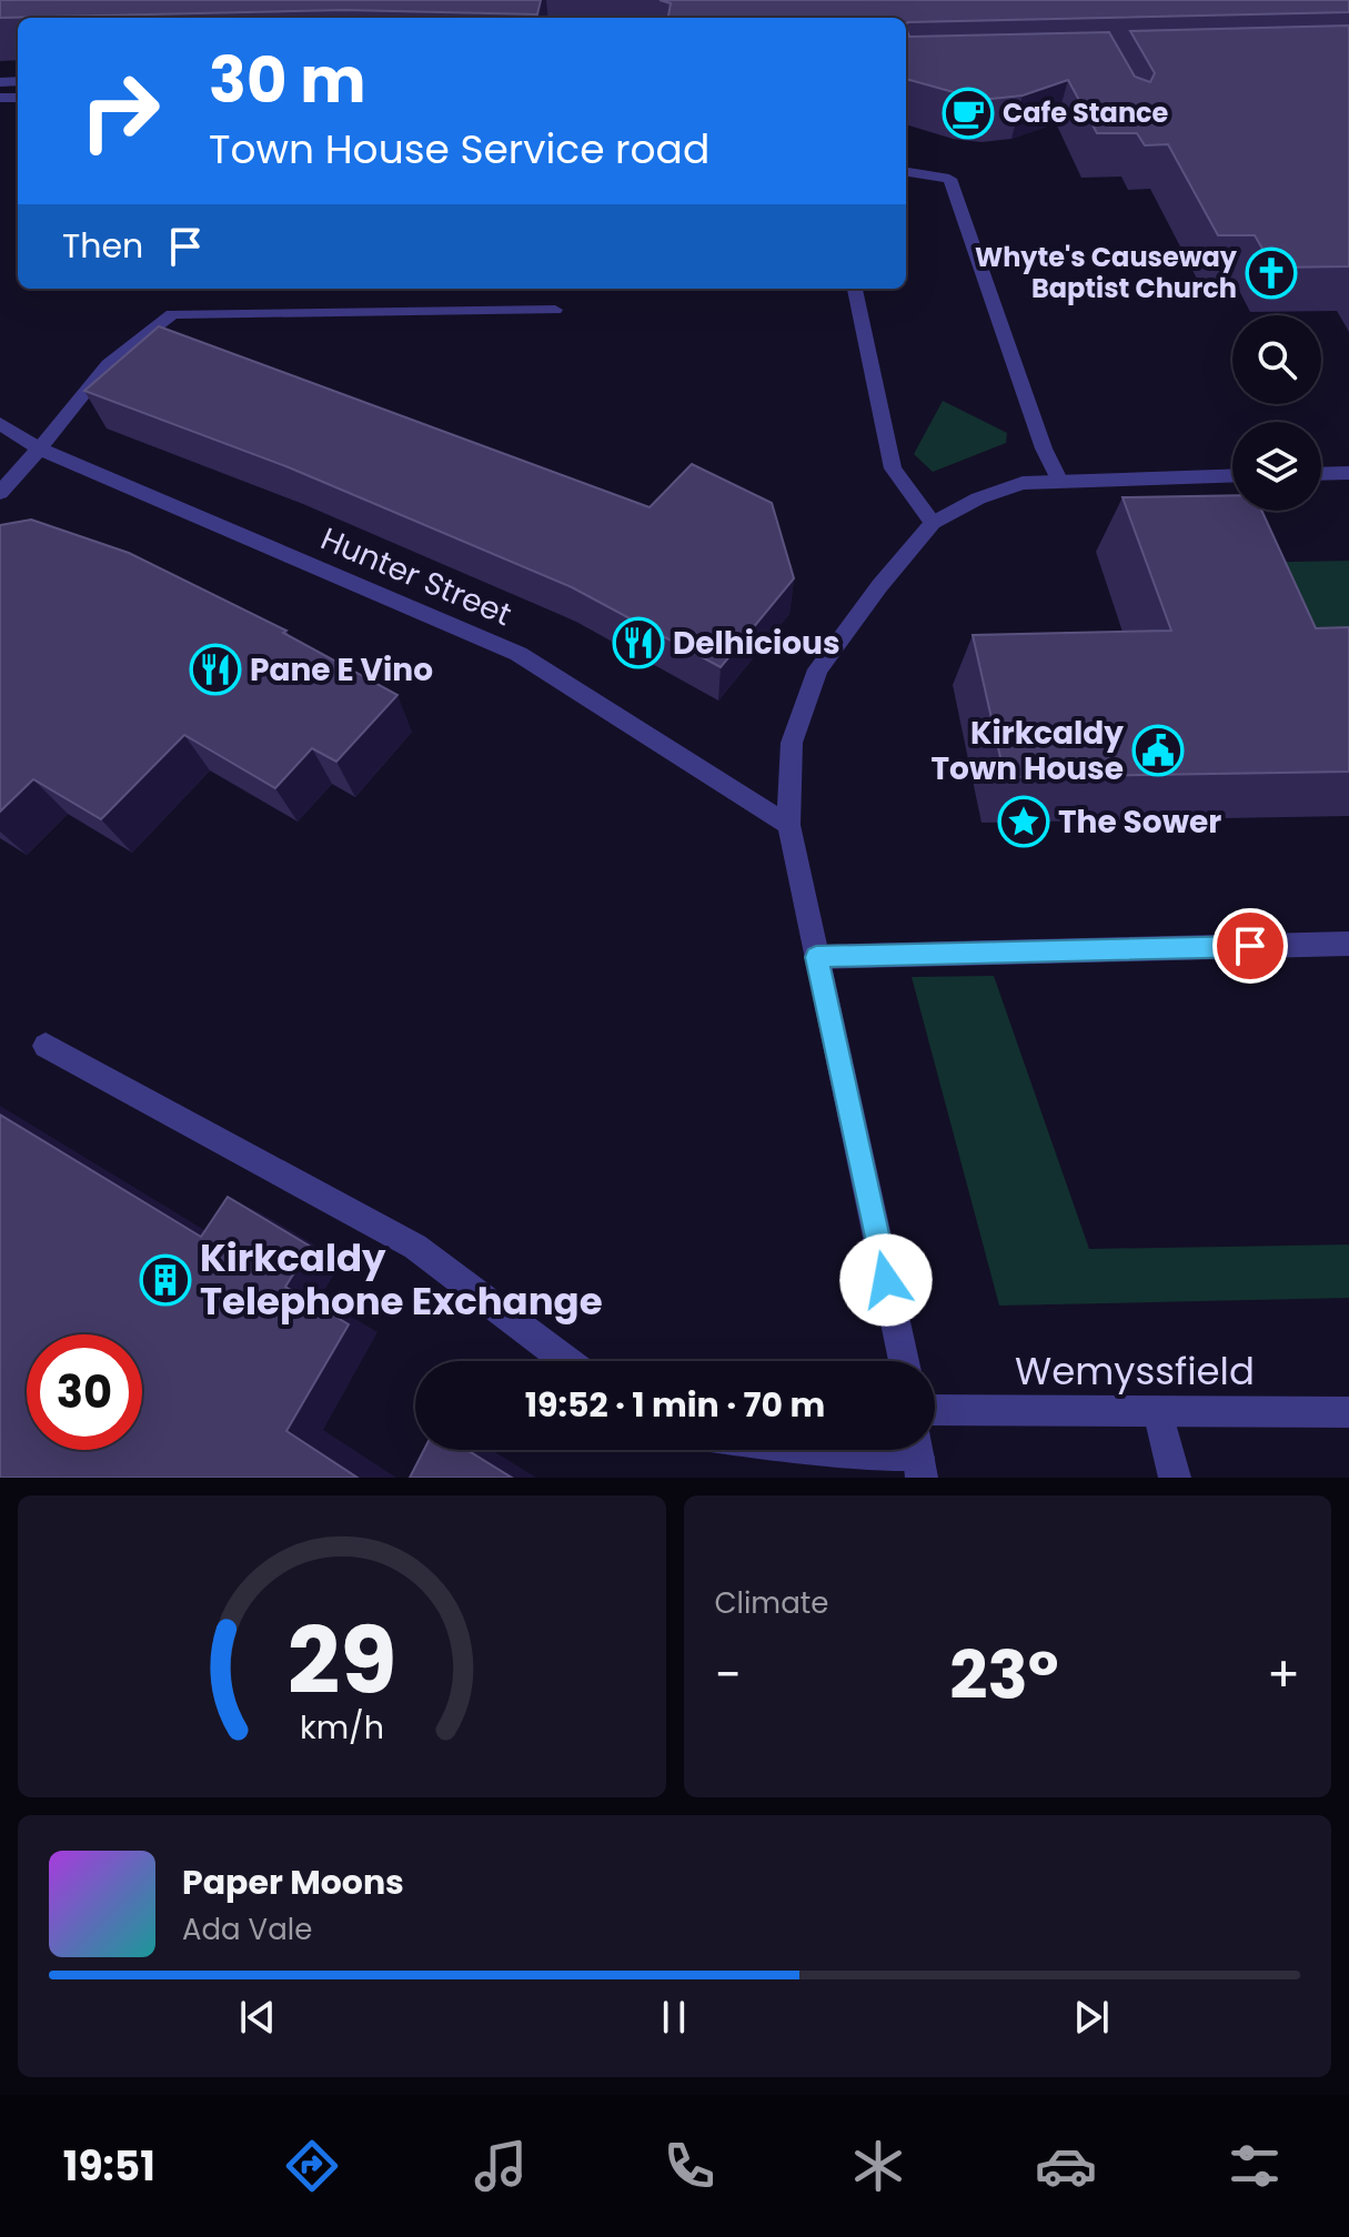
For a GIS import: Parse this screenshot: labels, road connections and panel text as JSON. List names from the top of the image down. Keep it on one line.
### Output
{"streets":{"street":["Hunter Street","Wemyssfield"]},"places":{"cafe":["Cafe Stance"],"church":["Whyte's Causeway Baptist Church"],"restaurant":["Delhicious","Pane E Vino"],"public building":["Kirkcaldy Town House"],"place":["The Sower"],"building":["Kirkcaldy Telephone Exchange"]},"page":{"turn":["30 m","Town House Service road"],"then":"Then","limit":"30","trip":"19:52 · 1 min · 70 m","tile":"Climate","heat":["−","23°","+"],"song":["Paper Moons","Ada Vale"],"tabs":"19:51","gauge":["29","km/h"]}}
